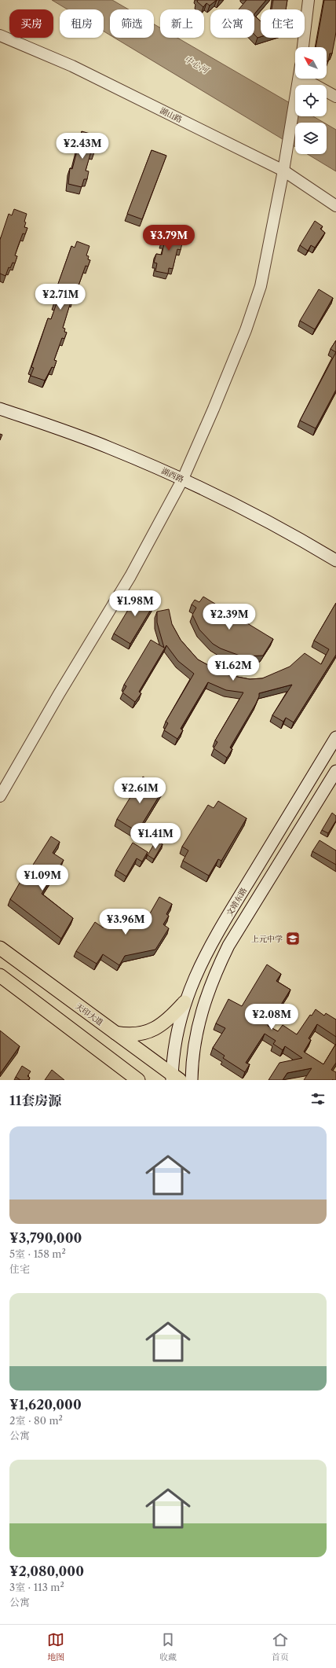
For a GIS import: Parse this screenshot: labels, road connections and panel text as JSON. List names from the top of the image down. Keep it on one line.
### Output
{"streets":{"main road":["湖西路","文靖东路","天印大道"],"street":["湖山路"]},"crossings":[["文靖东路","天印大道"]],"water":["中心河"],"places":{"school or university":["上元中学"]},"north":"top left","page":{"chip":["买房","租房","筛选","新上","公寓","住宅"],"price":["¥2.43M","¥3.79M","¥2.71M","¥1.98M","¥2.39M","¥1.62M","¥2.61M","¥1.41M","¥1.09M","¥3.96M","¥2.08M"],"heading":"11套房源","list":[{"name":"¥3,790,000","note":"5室 · 158 m² · 住宅"},{"name":"¥1,620,000","note":"2室 · 80 m² · 公寓"},{"name":"¥2,080,000","note":"3室 · 113 m² · 公寓"}],"tabs":["地图","收藏","首页"]}}
